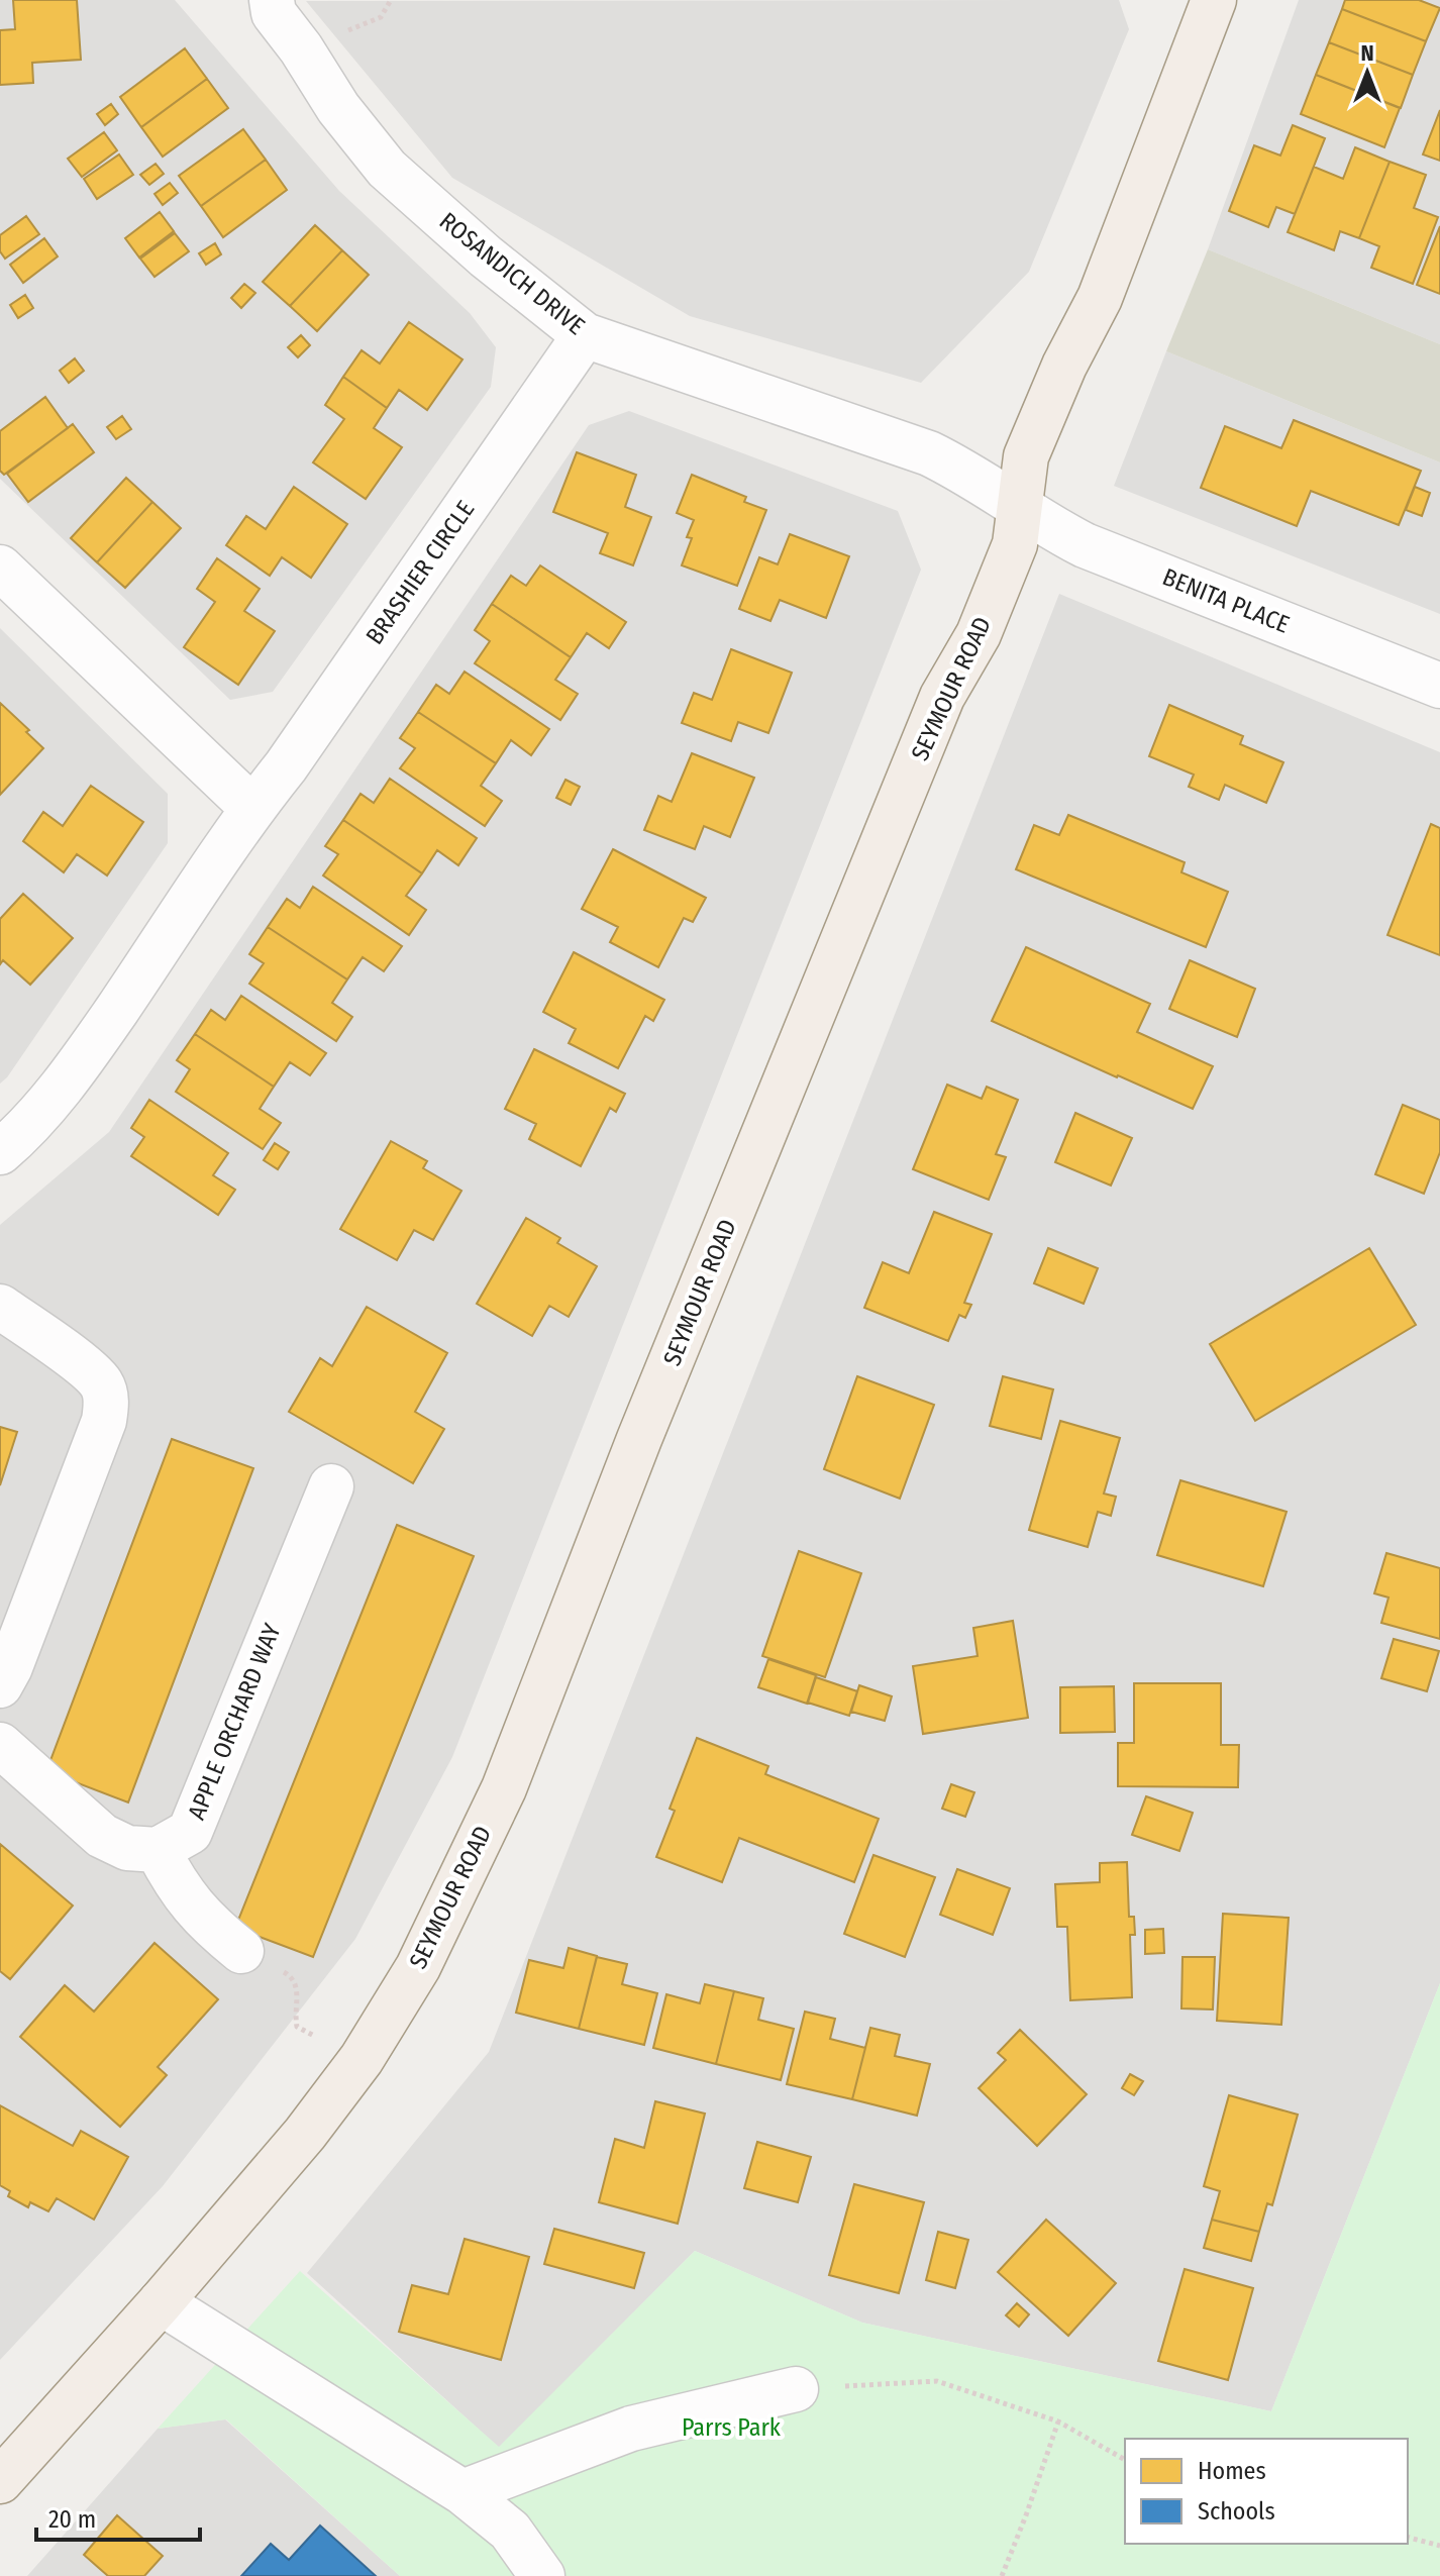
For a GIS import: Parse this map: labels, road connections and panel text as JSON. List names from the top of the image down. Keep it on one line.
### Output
{"streets":{"main road":["SEYMOUR ROAD"],"street":["ROSANDICH DRIVE","BRASHIER CIRCLE","BENITA PLACE","APPLE ORCHARD WAY"]},"crossings":[["ROSANDICH DRIVE","BRASHIER CIRCLE"],["ROSANDICH DRIVE","BENITA PLACE"],["ROSANDICH DRIVE","SEYMOUR ROAD"],["BENITA PLACE","SEYMOUR ROAD"]],"parks":["Parrs Park"],"legend":["Homes","Schools"],"scale_bar":"20 m","north":"top"}
